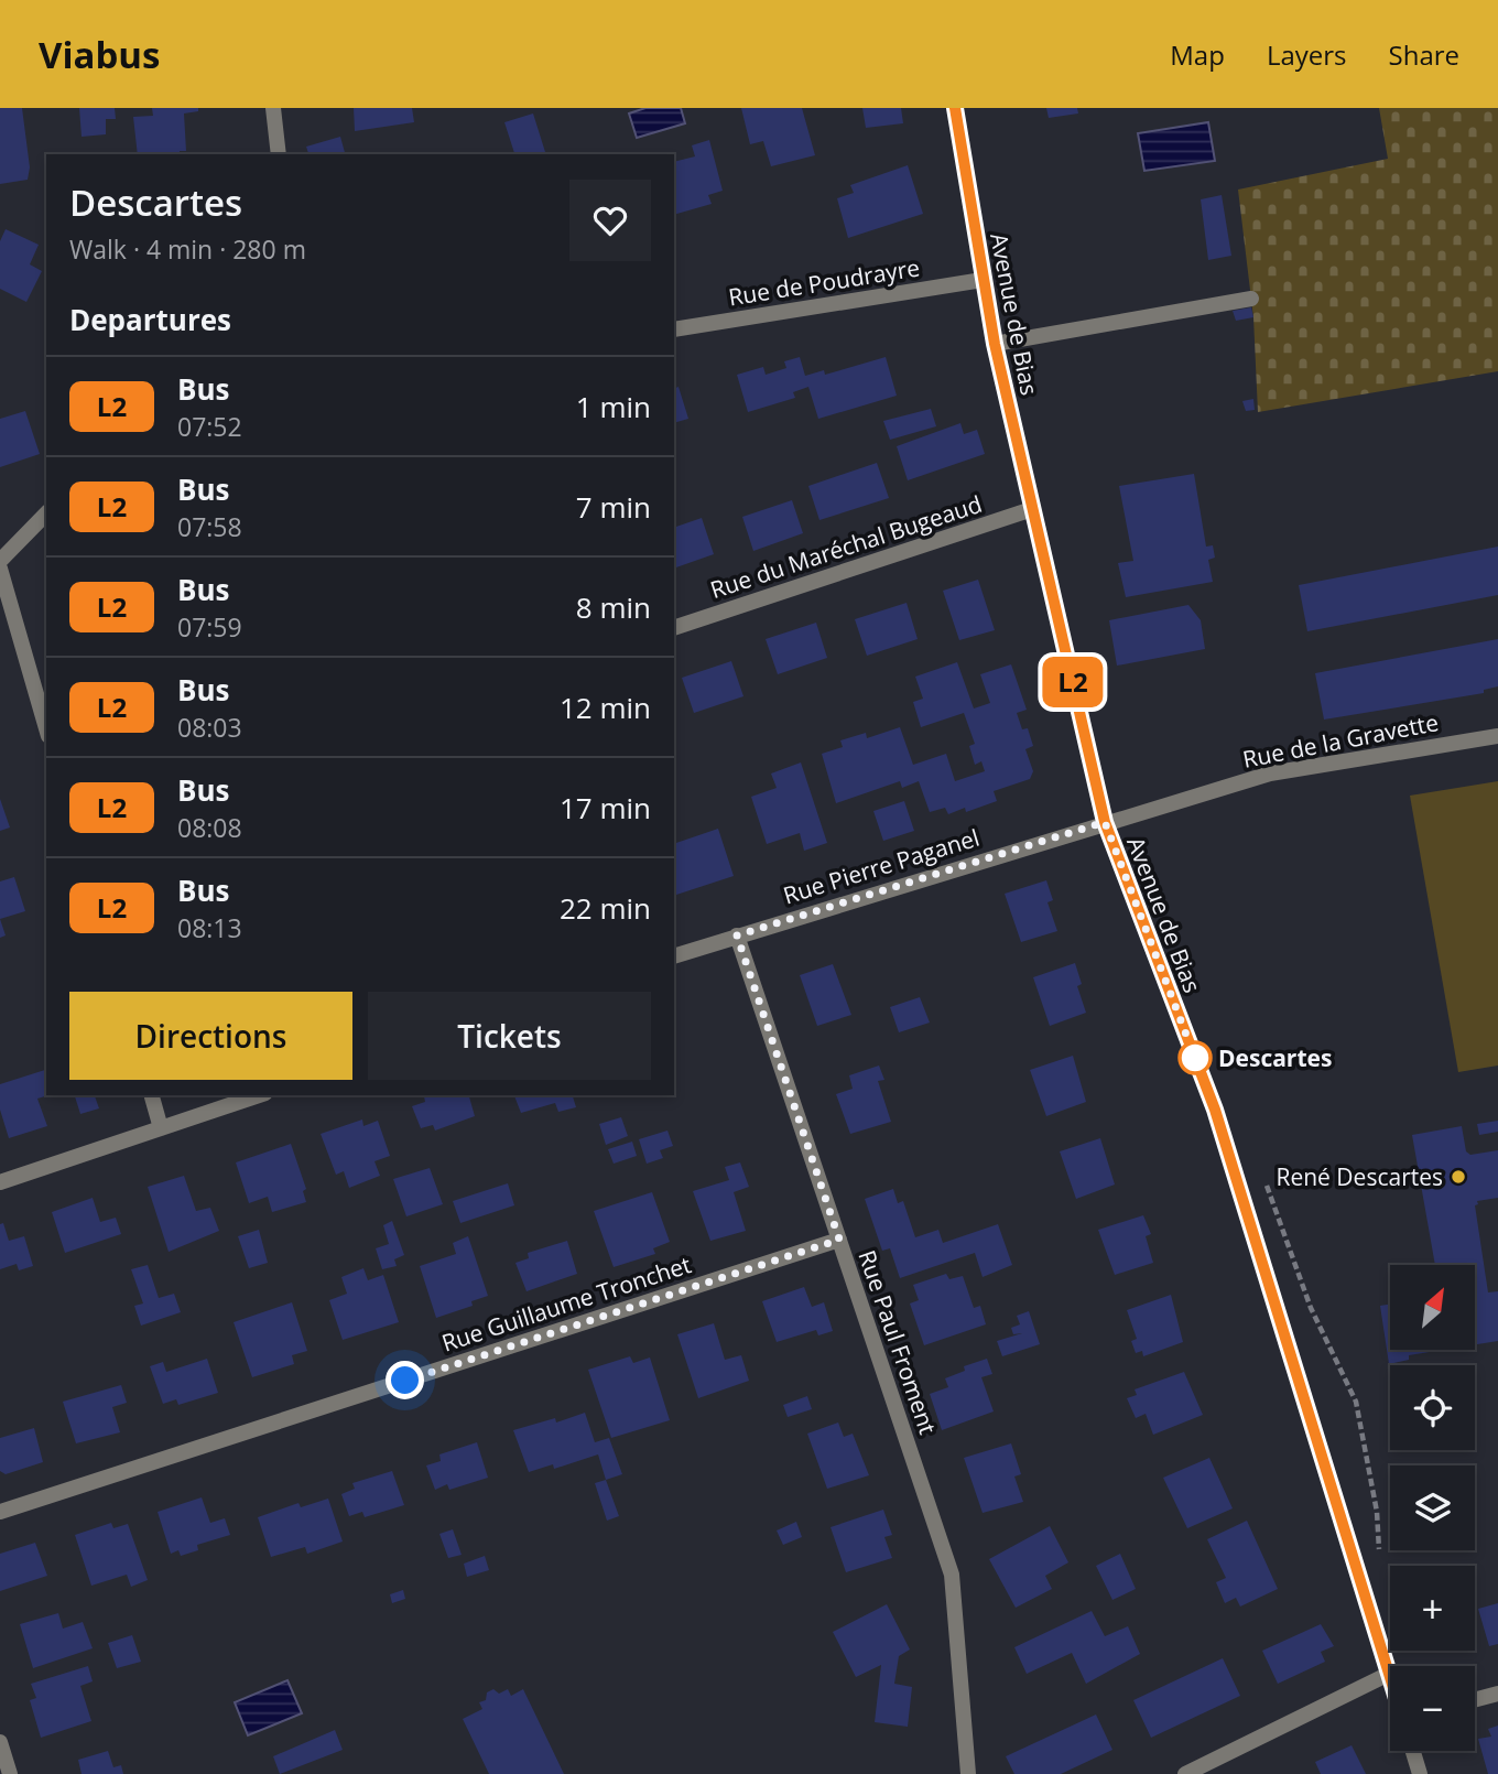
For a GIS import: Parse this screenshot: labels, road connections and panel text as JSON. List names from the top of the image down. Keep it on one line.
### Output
{"streets":{"street":["Rue de Poudrayre","Avenue de Bias","Rue du Maréchal Bugeaud","Rue de la Gravette","Rue Pierre Paganel","Rue Guillaume Tronchet","Rue Paul Froment"]},"crossings":[["Rue de Poudrayre","Avenue de Bias"],["Avenue de Bias","Rue du Maréchal Bugeaud"],["Avenue de Bias","Rue de la Gravette"],["Avenue de Bias","Rue Pierre Paganel"],["Rue de la Gravette","Rue Pierre Paganel"],["Rue Pierre Paganel","Rue Paul Froment"],["Rue Guillaume Tronchet","Rue Paul Froment"]],"places":["Descartes","René Descartes"],"lines":["bus line L2"],"north":"top right","page":{"header":"Viabus","nav":["Map","Layers","Share"],"on_map":"L2","heading":[["Descartes","Walk · 4 min · 280 m"],"Departures"],"list":[{"mark":"L2","name":"Bus","note":"07:52","value":"1 min"},{"mark":"L2","name":"Bus","note":"07:58","value":"7 min"},{"mark":"L2","name":"Bus","note":"07:59","value":"8 min"},{"mark":"L2","name":"Bus","note":"08:03","value":"12 min"},{"mark":"L2","name":"Bus","note":"08:08","value":"17 min"},{"mark":"L2","name":"Bus","note":"08:13","value":"22 min"}],"buttons":["Directions","Tickets"],"map_buttons":["+","−"]}}
